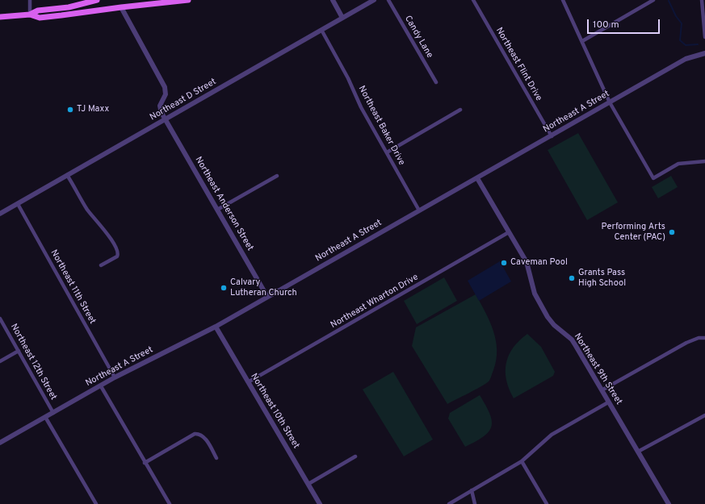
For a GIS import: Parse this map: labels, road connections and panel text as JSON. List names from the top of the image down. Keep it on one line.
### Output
{"streets":{"street":["Candy Lane","Northeast Flint Drive","Northeast D Street","Northeast A Street","Northeast Baker Drive","Northeast Anderson Street","Northeast 11th Street","Northeast Wharton Drive","Northeast 12th Street","Northeast 9th Street","Northeast 10th Street"]},"crossings":[["Northeast Flint Drive","Northeast A Street"],["Northeast D Street","Northeast Baker Drive"],["Northeast D Street","Northeast Anderson Street"],["Northeast D Street","Northeast 11th Street"],["Northeast A Street","Northeast Baker Drive"],["Northeast A Street","Northeast Anderson Street"],["Northeast A Street","Northeast 11th Street"],["Northeast A Street","Northeast 12th Street"],["Northeast A Street","Northeast 9th Street"],["Northeast A Street","Northeast 10th Street"],["Northeast Wharton Drive","Northeast 9th Street"],["Northeast Wharton Drive","Northeast 10th Street"]],"places":["TJ Maxx","Performing Arts Center (PAC)","Caveman Pool","Grants Pass High School","Calvary Lutheran Church"],"scale_bar":"100 m"}
